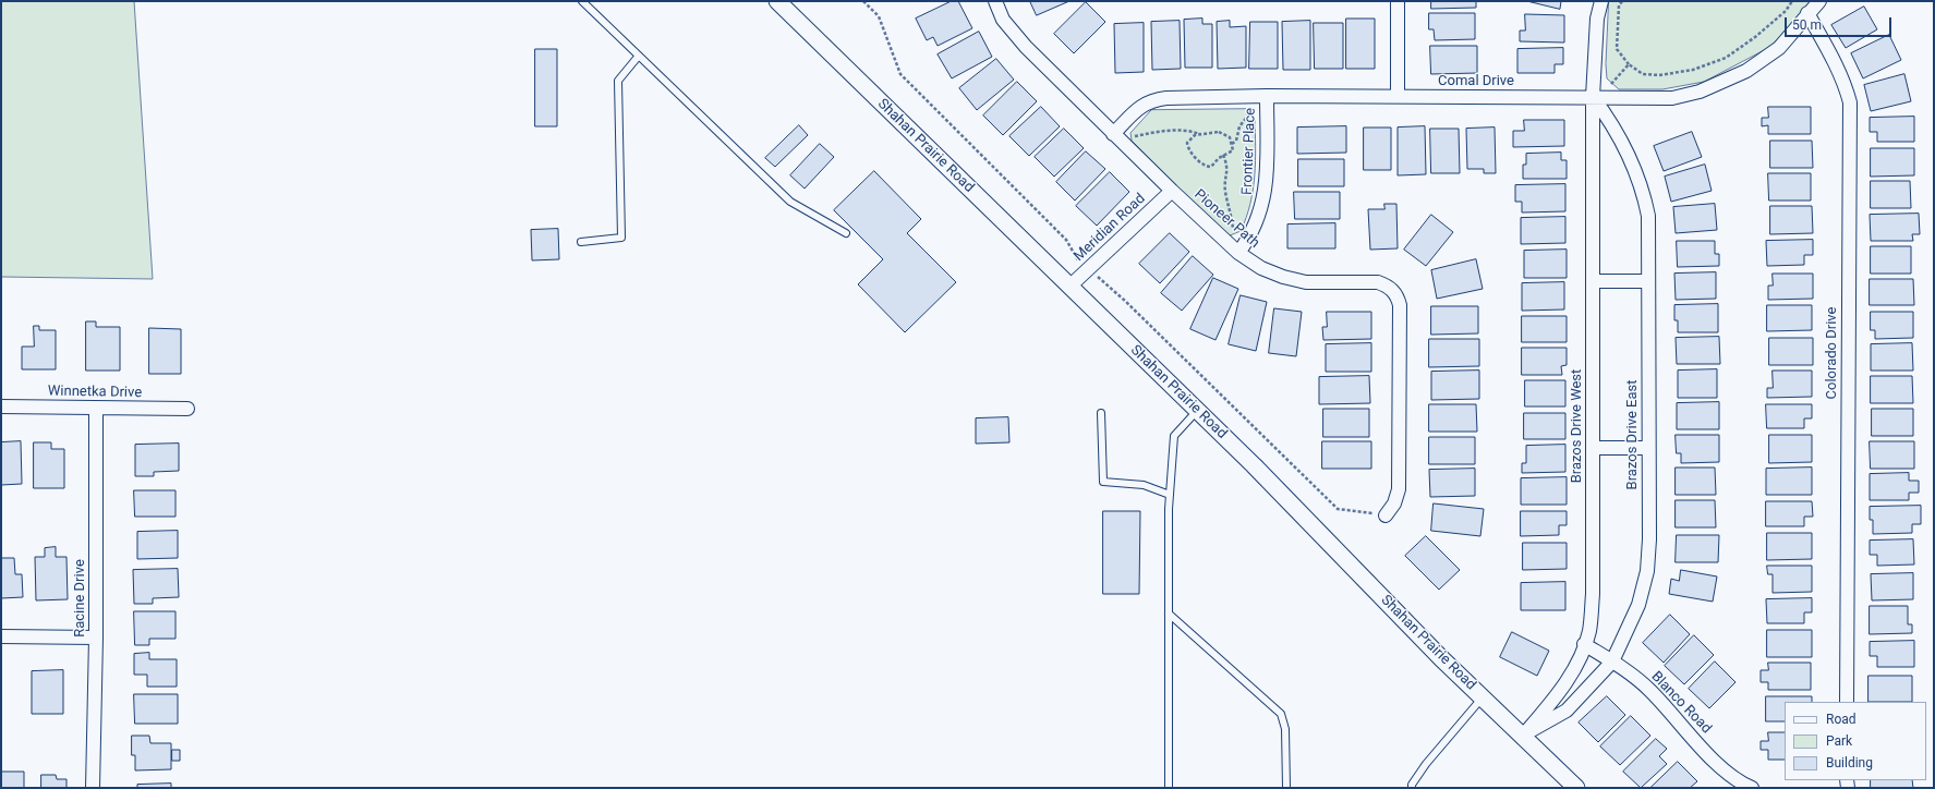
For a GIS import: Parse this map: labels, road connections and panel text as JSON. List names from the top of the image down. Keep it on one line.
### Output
{"streets":{"street":["Comal Drive","Shahan Prairie Road","Frontier Place","Pioneer Path","Meridian Road","Colorado Drive","Winnetka Drive","Brazos Drive West","Brazos Drive East","Racine Drive","Blanco Road"]},"crossings":[["Comal Drive","Frontier Place"],["Comal Drive","Pioneer Path"],["Comal Drive","Colorado Drive"],["Comal Drive","Brazos Drive West"],["Comal Drive","Brazos Drive East"],["Shahan Prairie Road","Meridian Road"],["Shahan Prairie Road","Brazos Drive West"],["Shahan Prairie Road","Brazos Drive East"],["Frontier Place","Pioneer Path"],["Pioneer Path","Meridian Road"],["Winnetka Drive","Racine Drive"],["Brazos Drive West","Brazos Drive East"],["Brazos Drive West","Blanco Road"],["Brazos Drive East","Blanco Road"]],"legend":["Road","Park","Building"],"scale_bar":"50 m"}
